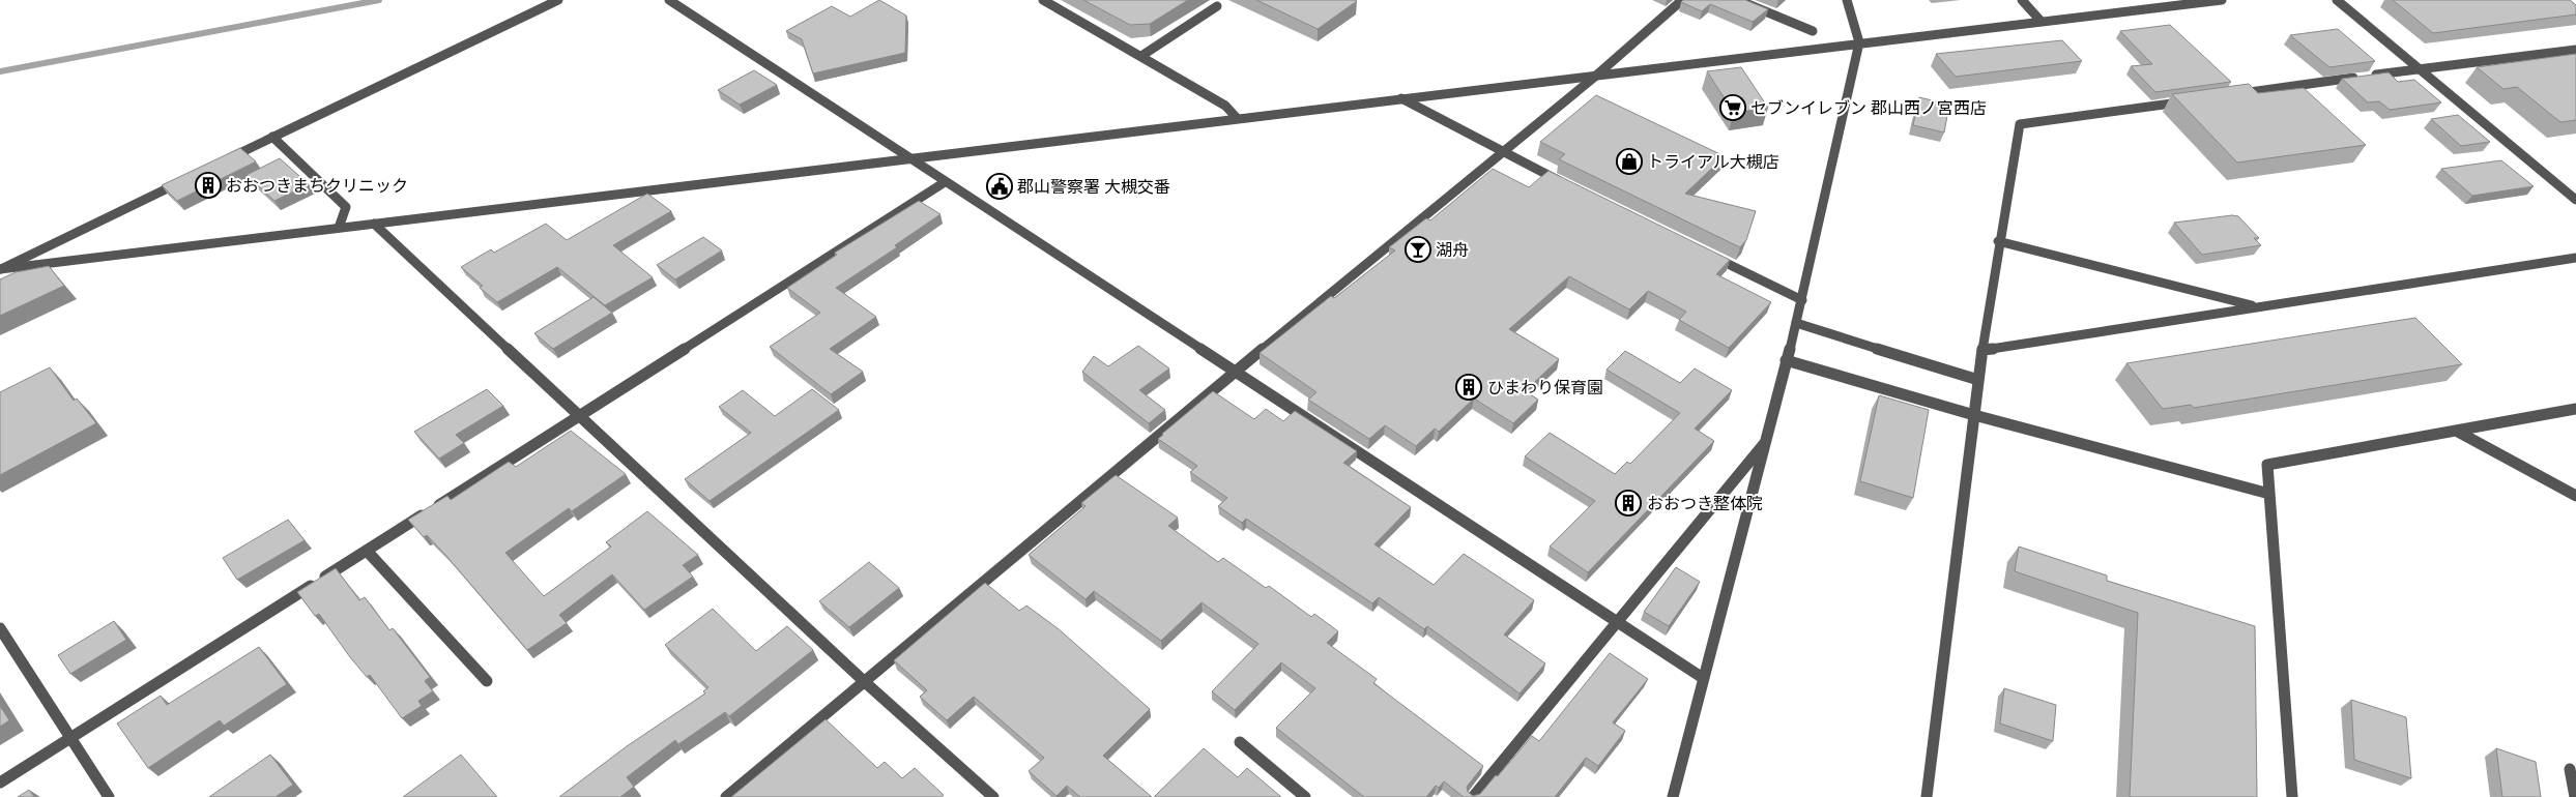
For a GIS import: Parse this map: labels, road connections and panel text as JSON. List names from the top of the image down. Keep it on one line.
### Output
{"places":{"supermarket":["セブンイレブン 郡山西ノ宮西店"],"shop":["トライアル大槻店"],"building":["おおつきまちクリニック","ひまわり保育園","おおつき整体院"],"public building":["郡山警察署 大槻交番"],"bar":["湖舟"]}}
